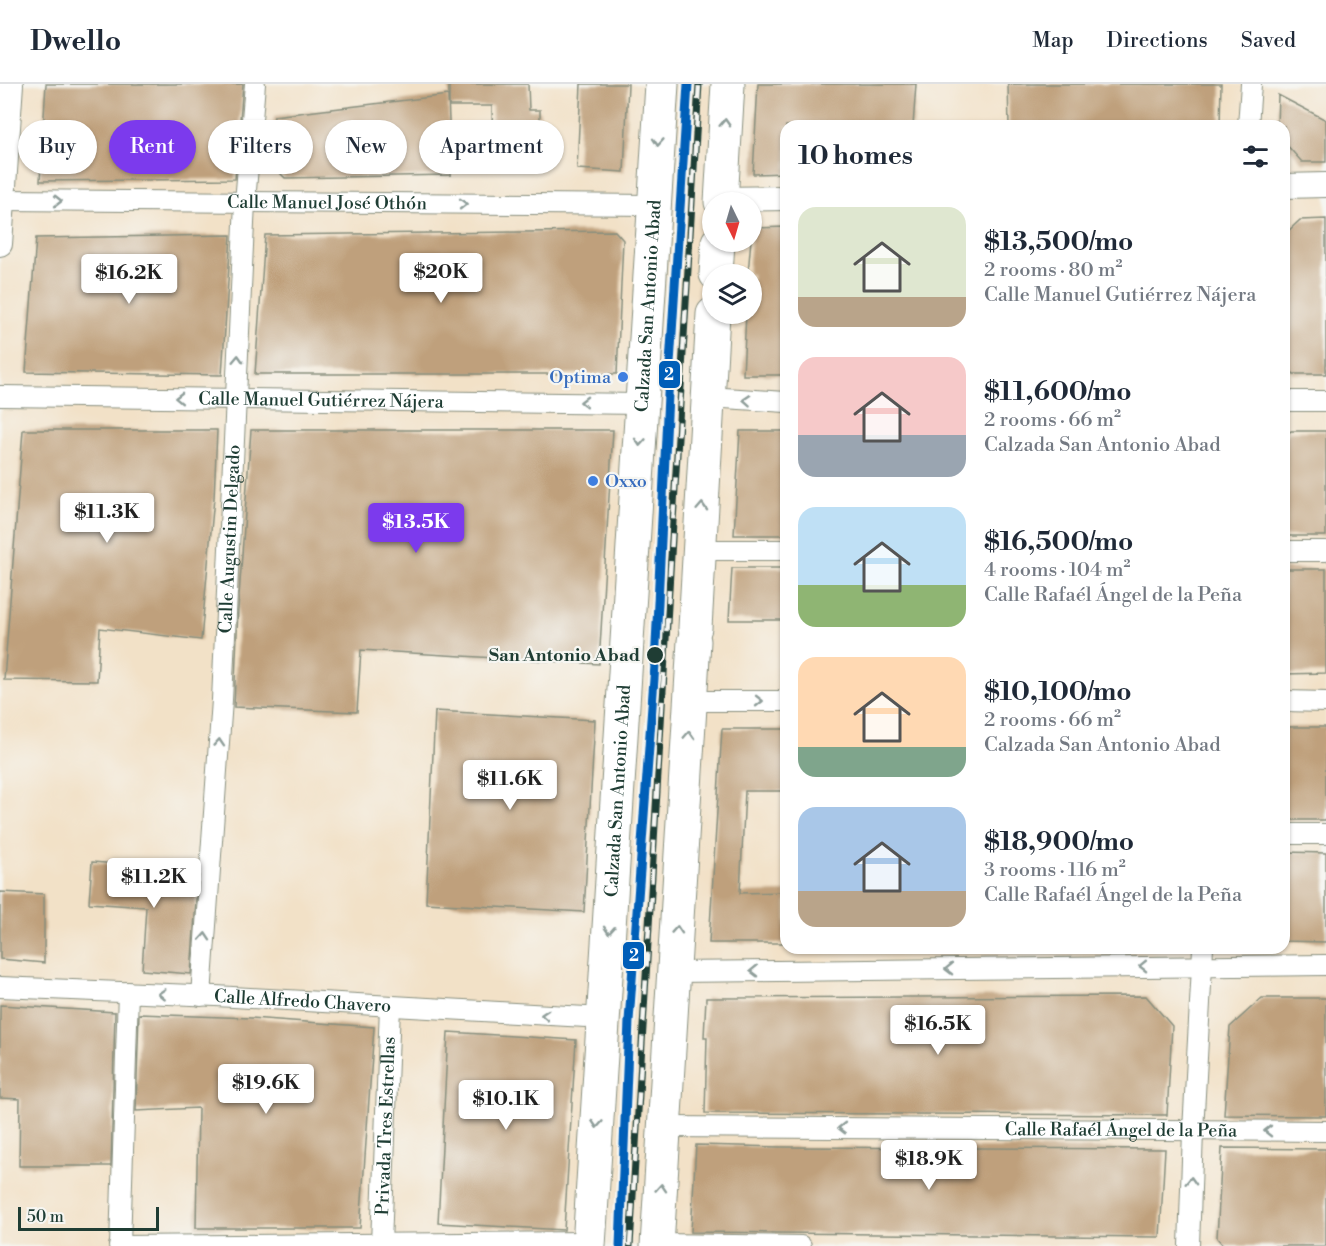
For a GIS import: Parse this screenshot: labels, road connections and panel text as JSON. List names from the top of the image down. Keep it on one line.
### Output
{"streets":{"highway":["Calzada San Antonio Abad"],"street":["Calle Manuel José Othón","Calle Manuel Gutiérrez Nájera","Calle Augustin Delgado","Calle Alfredo Chavero","Privada Tres Estrellas","Calle Rafaél Ángel de la Peña"]},"crossings":[["Calle Manuel José Othón","Calzada San Antonio Abad"],["Calle Manuel José Othón","Calle Augustin Delgado"],["Calzada San Antonio Abad","Calle Manuel Gutiérrez Nájera"],["Calzada San Antonio Abad","Calle Alfredo Chavero"],["Calle Manuel Gutiérrez Nájera","Calle Augustin Delgado"],["Calle Augustin Delgado","Calle Alfredo Chavero"],["Calle Alfredo Chavero","Privada Tres Estrellas"]],"one_way":["Calle Manuel José Othón","Calle Manuel Gutiérrez Nájera","Calle Augustin Delgado","Calle Alfredo Chavero"],"places":["Optima","Oxxo","San Antonio Abad"],"lines":["metro line 2"],"scale_bar":"50 m","north":"bottom","page":{"header":"Dwello","nav":["Map","Directions","Saved"],"chip":["Buy","Rent","Filters","New","Apartment"],"heading":"10 homes","list":[{"name":"$13,500/mo","note":"2 rooms · 80 m² · Calle Manuel Gutiérrez Nájera"},{"name":"$11,600/mo","note":"2 rooms · 66 m² · Calzada San Antonio Abad"},{"name":"$16,500/mo","note":"4 rooms · 104 m² · Calle Rafaél Ángel de la Peña"},{"name":"$10,100/mo","note":"2 rooms · 66 m² · Calzada San Antonio Abad"},{"name":"$18,900/mo","note":"3 rooms · 116 m² · Calle Rafaél Ángel de la Peña"}],"price":["$20K","$16.2K","$11.3K","$13.5K","$11.6K","$11.2K","$16.5K","$19.6K","$10.1K","$18.9K"],"scale":"50 m"}}
